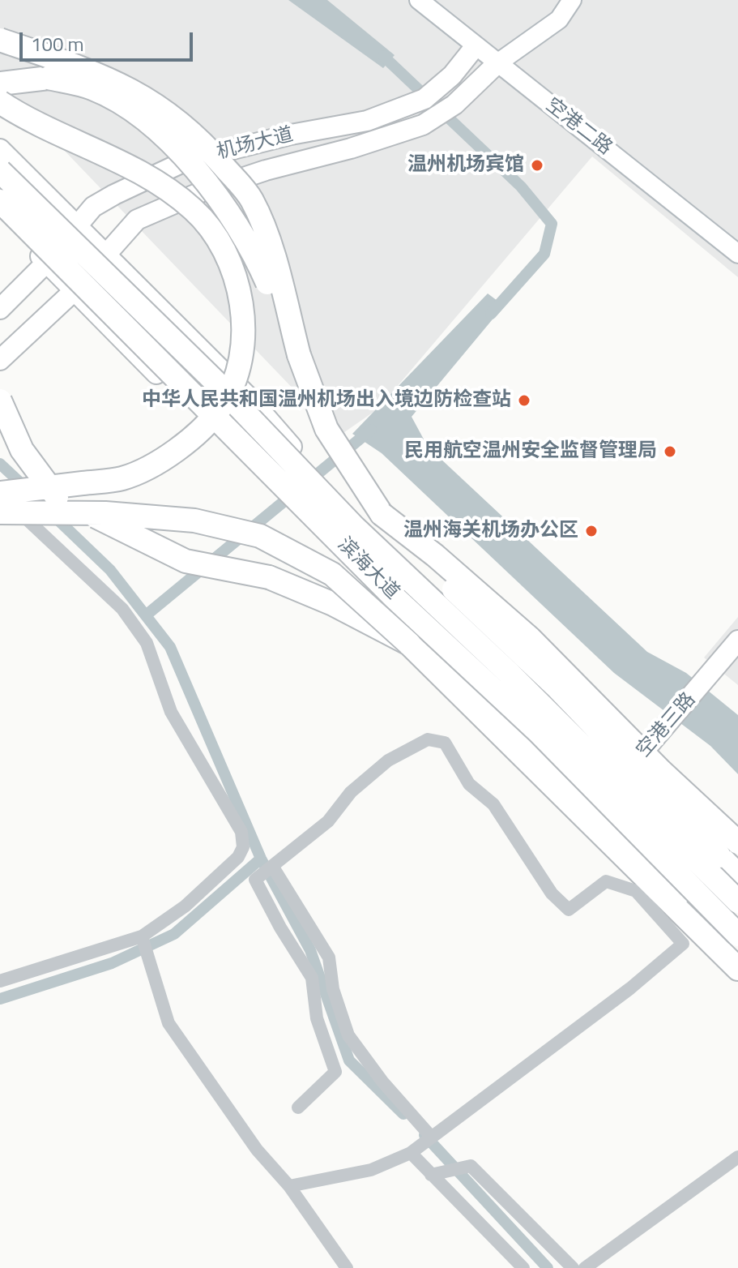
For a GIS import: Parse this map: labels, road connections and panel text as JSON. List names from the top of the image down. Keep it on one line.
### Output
{"streets":{"highway":["滨海大道"],"main road":["空港二路","机场大道","空港三路"]},"crossings":[["空港二路","机场大道"]],"places":["温州机场宾馆","中华人民共和国温州机场出入境边防检查站","民用航空温州安全监督管理局","温州海关机场办公区"],"scale_bar":"100 m"}
